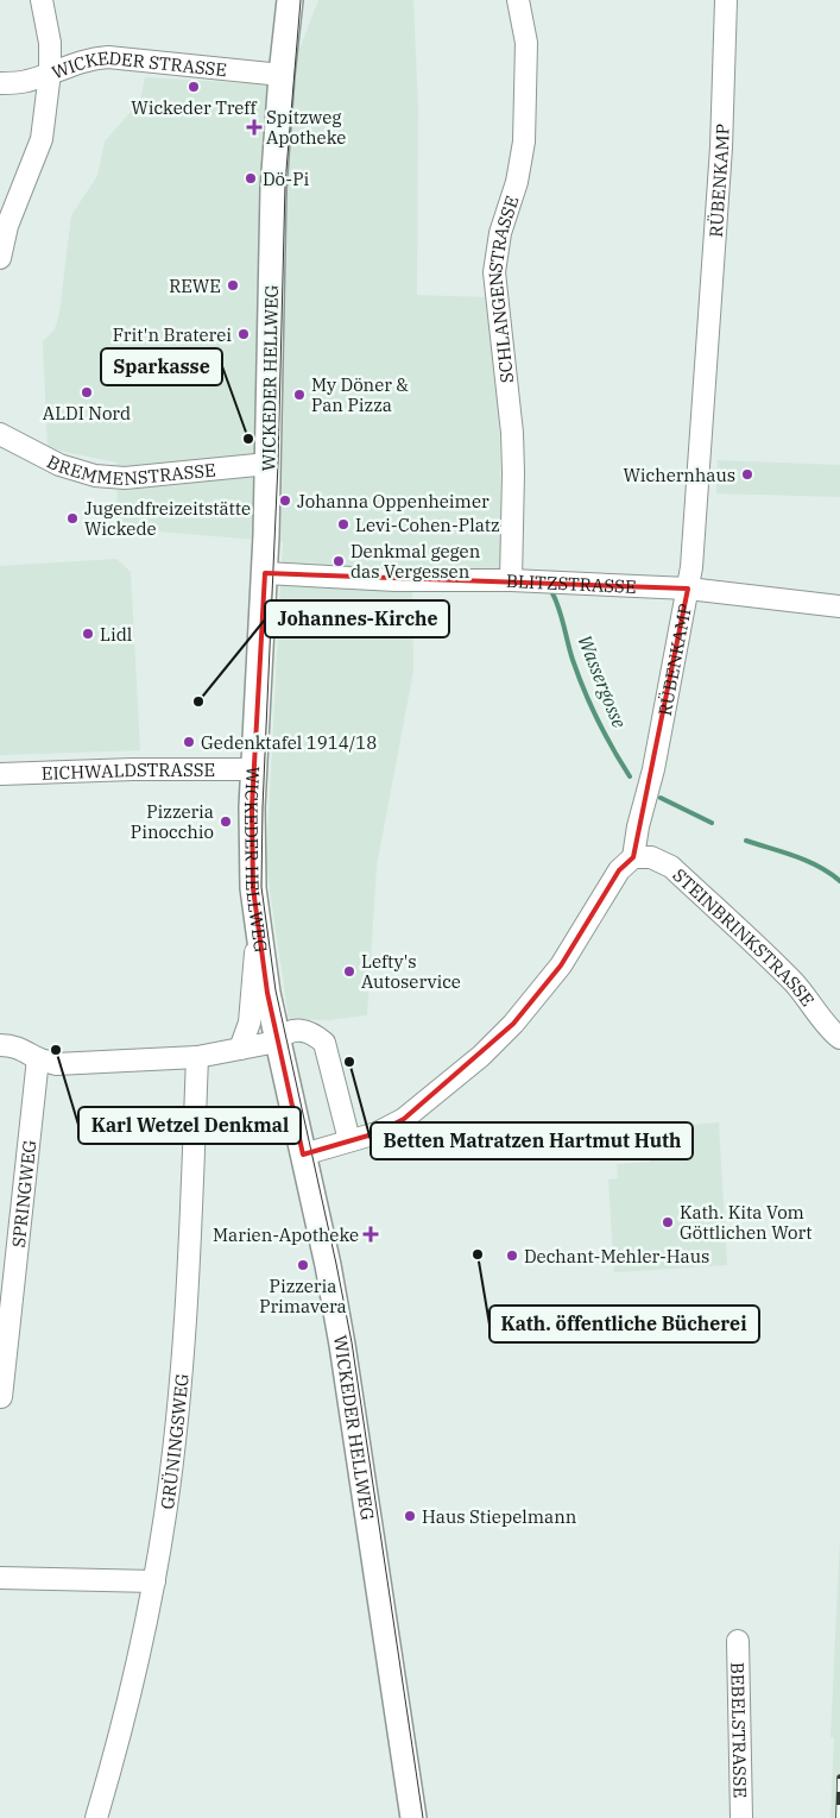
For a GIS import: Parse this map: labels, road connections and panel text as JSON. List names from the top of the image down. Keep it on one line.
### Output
{"streets":{"main road":["WICKEDER HELLWEG"],"street":["WICKEDER STRASSE","RÜBENKAMP","SCHLANGENSTRASSE","BREMMENSTRASSE","BLITZSTRASSE","EICHWALDSTRASSE","STEINBRINKSTRASSE","SPRINGWEG","GRÜNINGSWEG","BEBELSTRASSE"]},"crossings":[["WICKEDER STRASSE","WICKEDER HELLWEG"],["RÜBENKAMP","BLITZSTRASSE"],["RÜBENKAMP","STEINBRINKSTRASSE"],["SCHLANGENSTRASSE","BLITZSTRASSE"],["WICKEDER HELLWEG","BREMMENSTRASSE"],["WICKEDER HELLWEG","BLITZSTRASSE"],["WICKEDER HELLWEG","EICHWALDSTRASSE"]],"water":["Wassergosse"],"places":{"other":["Wickeder Treff","Dö-Pi","REWE","Frit'n Braterei","ALDI Nord","My Döner & Pan Pizza","Sparkasse","Wichernhaus","Johanna Oppenheimer","Jugendfreizeitstätte Wickede","Levi-Cohen-Platz","Denkmal gegen das Vergessen","Lidl","Johannes-Kirche","Gedenktafel 1914/18","Pizzeria Pinocchio","Lefty's Autoservice","Karl Wetzel Denkmal","Betten Matratzen Hartmut Huth","Kath. Kita Vom Göttlichen Wort","Kath. öffentliche Bücherei","Dechant-Mehler-Haus","Pizzeria Primavera","Haus Stiepelmann"],"health":["Spitzweg Apotheke","Marien-Apotheke"]}}
